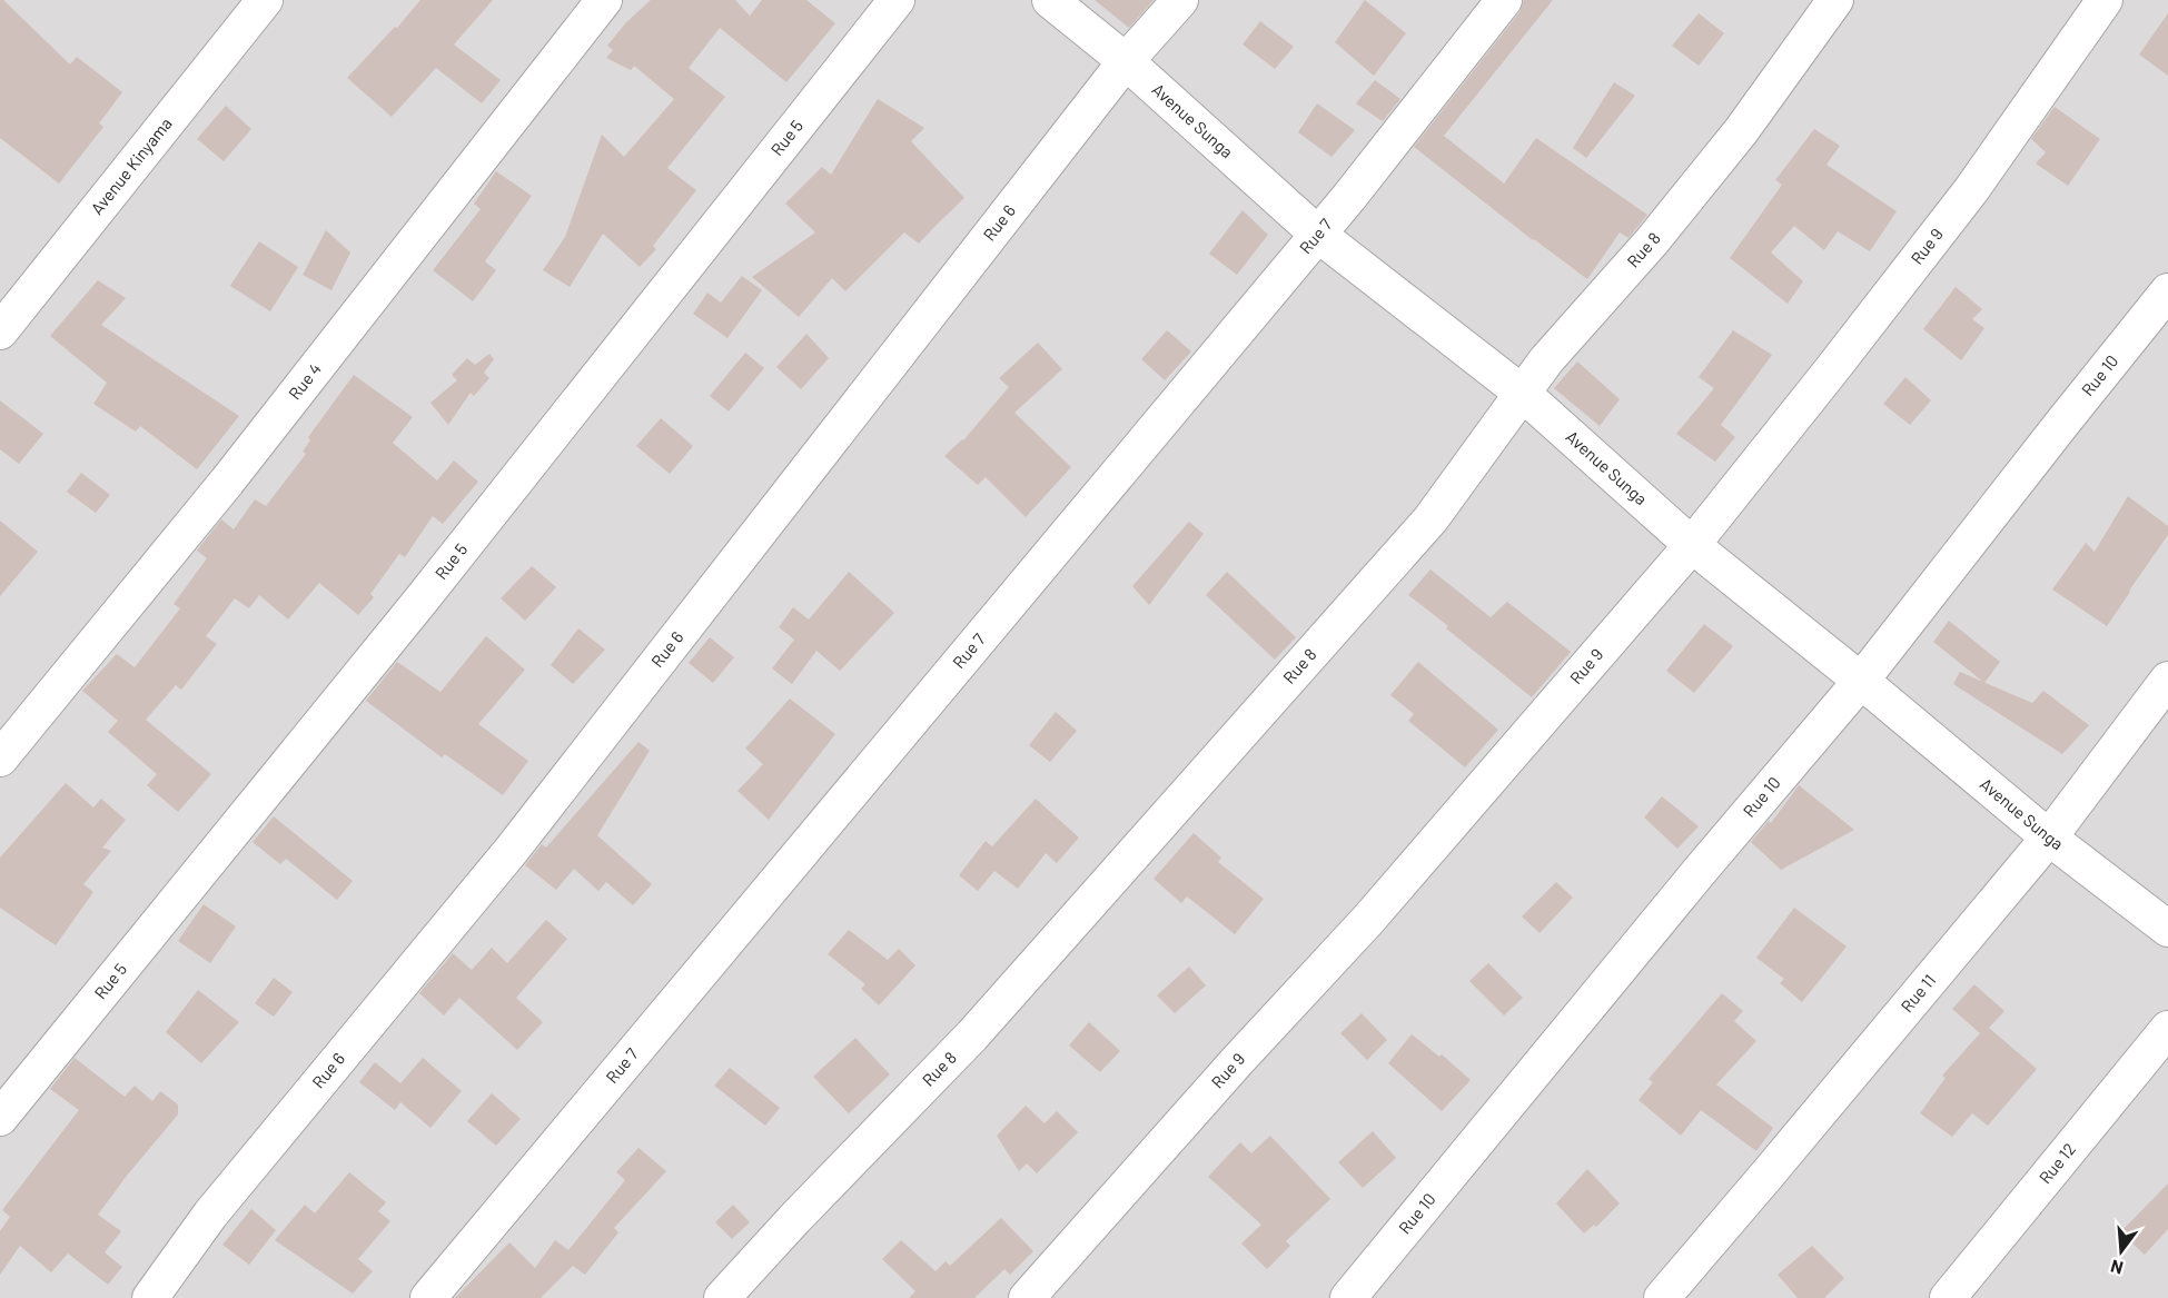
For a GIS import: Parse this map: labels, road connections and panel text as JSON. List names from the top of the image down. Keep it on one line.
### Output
{"streets":{"street":["Avenue Sunga","Rue 5","Avenue Kinyama","Rue 6","Rue 7","Rue 9","Rue 8","Rue 10","Rue 4","Rue 11","Rue 12"]},"crossings":[["Avenue Sunga","Rue 6"],["Avenue Sunga","Rue 7"],["Avenue Sunga","Rue 9"],["Avenue Sunga","Rue 8"],["Avenue Sunga","Rue 10"],["Avenue Sunga","Rue 11"]],"north":"bottom"}
